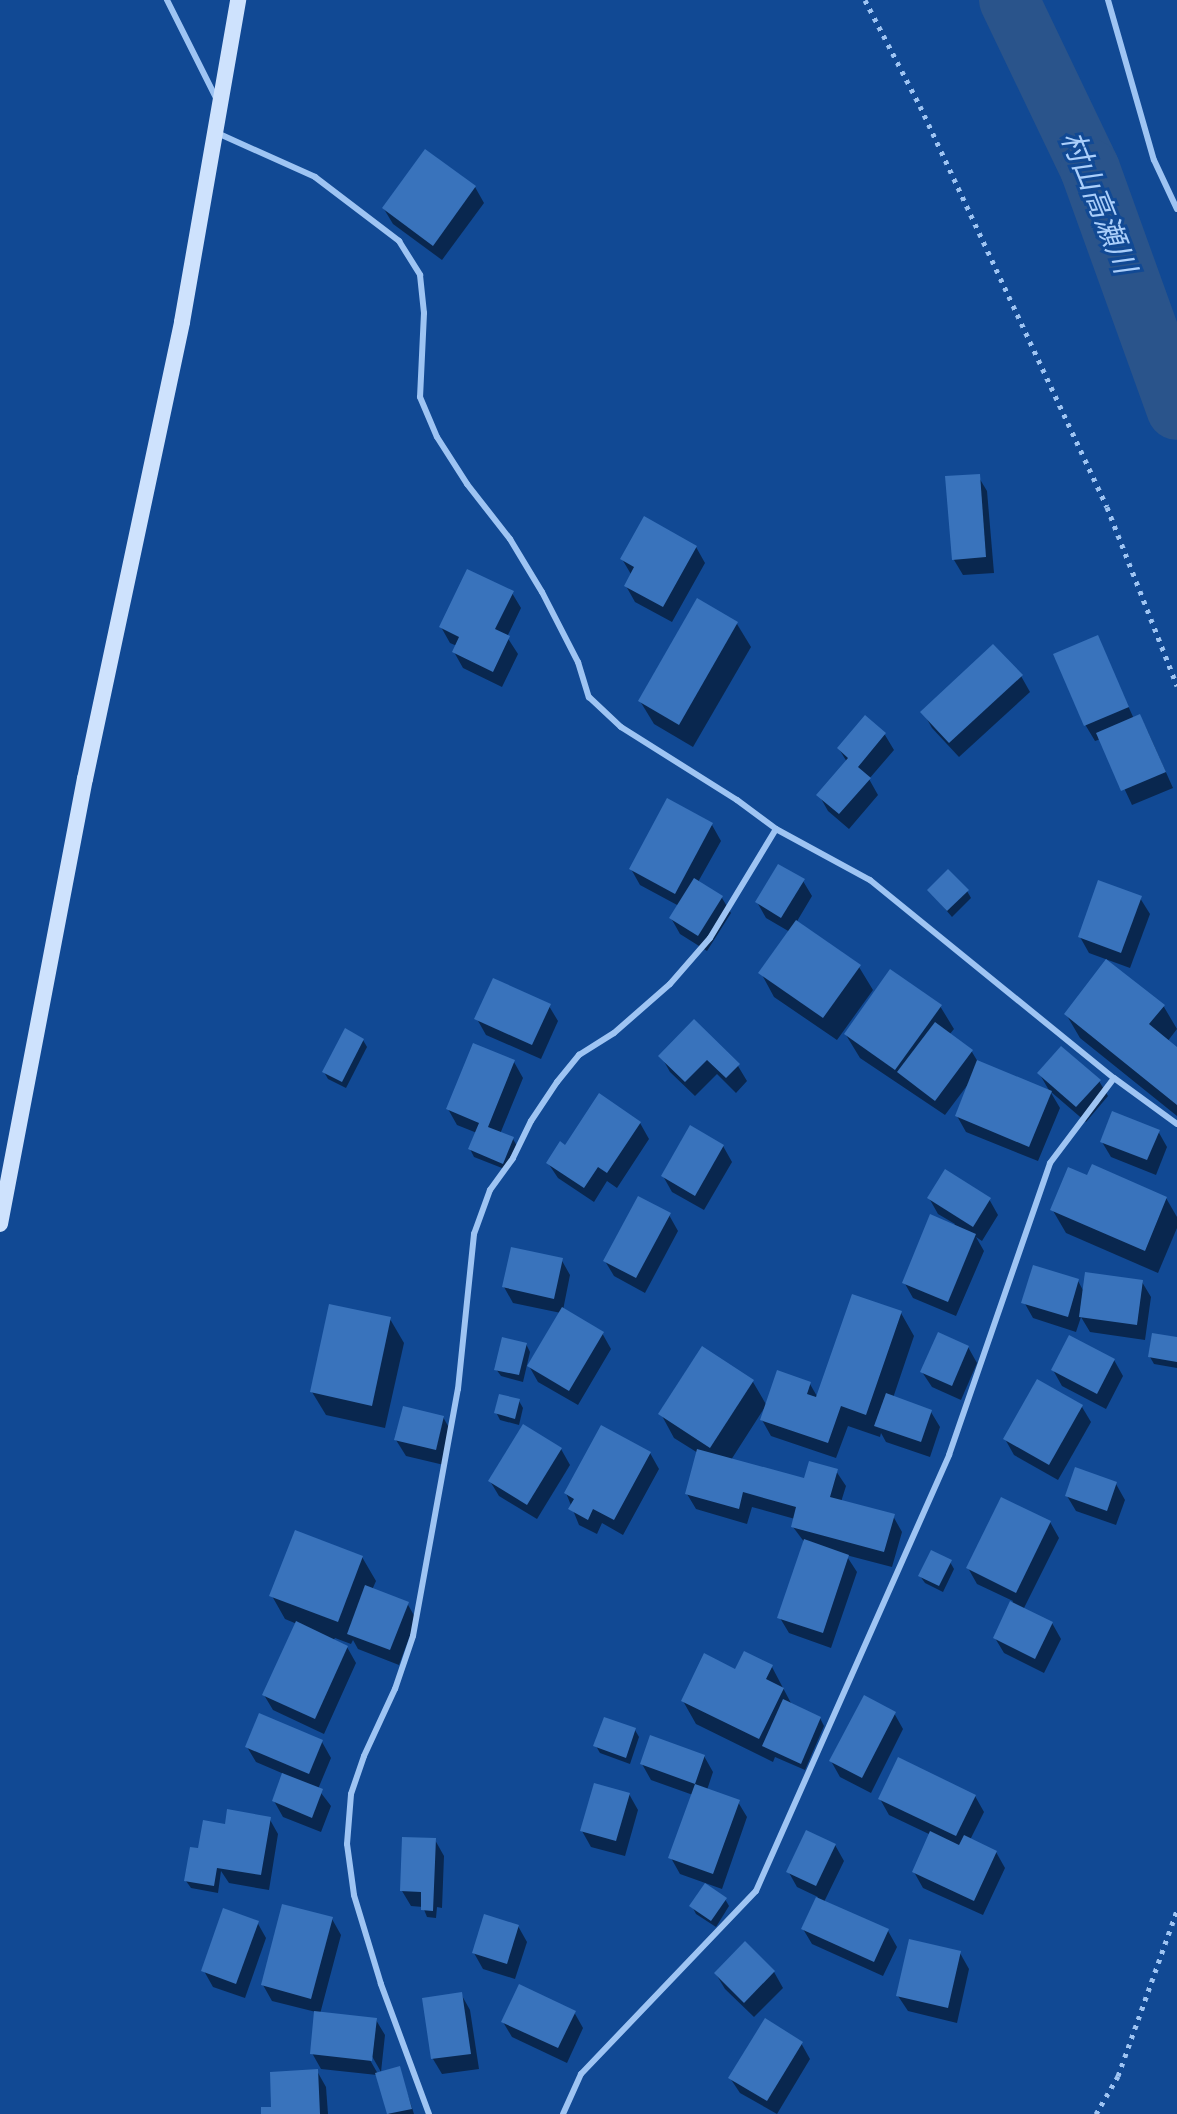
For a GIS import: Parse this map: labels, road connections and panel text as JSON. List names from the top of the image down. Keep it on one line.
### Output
{"water":["村山高瀬川"]}
